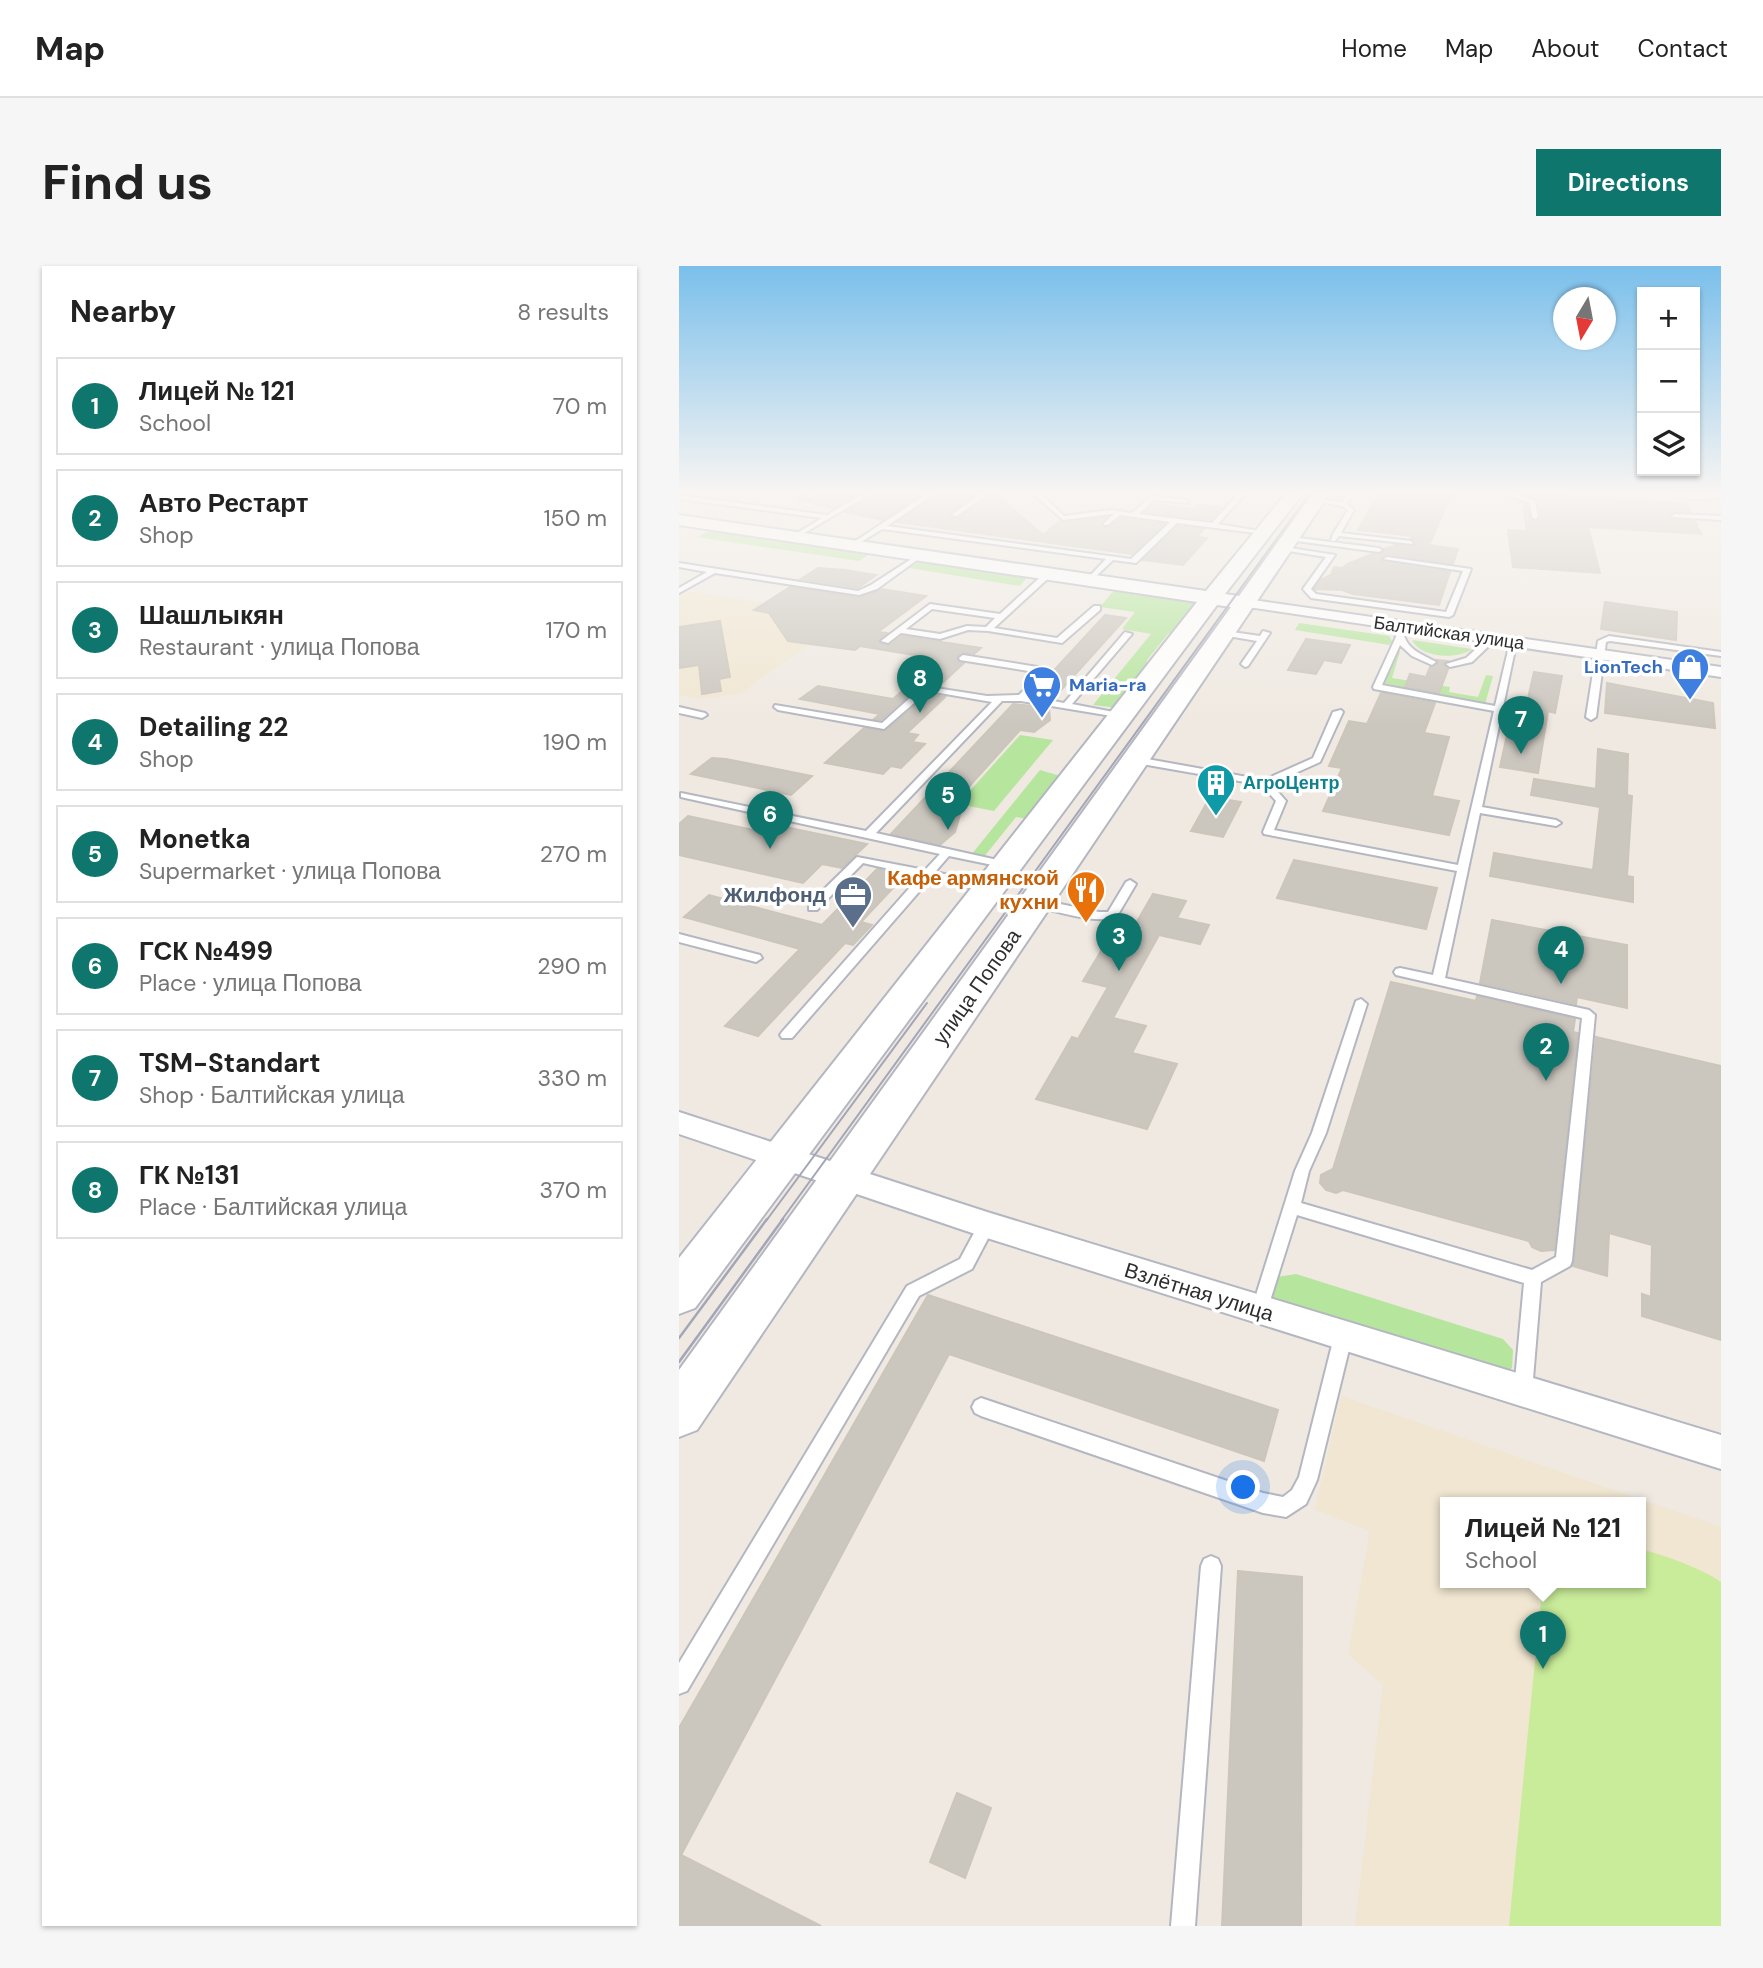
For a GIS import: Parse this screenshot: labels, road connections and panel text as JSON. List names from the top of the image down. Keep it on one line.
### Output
{"streets":{"main road":["Балтийская улица","улица Попова"],"street":["Взлётная улица"]},"crossings":[["Балтийская улица","улица Попова"],["улица Попова","Взлётная улица"]],"places":{"shop":["LionTech"],"supermarket":["Maria-ra"],"building":["АгроЦентр"],"restaurant":["Кафе армянской кухни"],"office":["Жилфонд"]},"north":"bottom","page":{"header":"Map","nav":["Home","Map","About","Contact"],"buttons":"Directions","title":"Find us","heading":["Nearby","8 results"],"map_buttons":["+","−"],"list":[{"mark":"1","name":"Лицей № 121","note":"School","value":"70 m"},{"mark":"2","name":"Авто Рестарт","note":"Shop","value":"150 m"},{"mark":"3","name":"Шашлыкян","note":"Restaurant · улица Попова","value":"170 m"},{"mark":"4","name":"Detailing 22","note":"Shop","value":"190 m"},{"mark":"5","name":"Monetka","note":"Supermarket · улица Попова","value":"270 m"},{"mark":"6","name":"ГСК №499","note":"Place · улица Попова","value":"290 m"},{"mark":"7","name":"TSM-Standart","note":"Shop · Балтийская улица","value":"330 m"},{"mark":"8","name":"ГК №131","note":"Place · Балтийская улица","value":"370 m"}],"pins":["8","7","5","6","3","4","2","1"],"popup":["Лицей № 121","School"]}}
